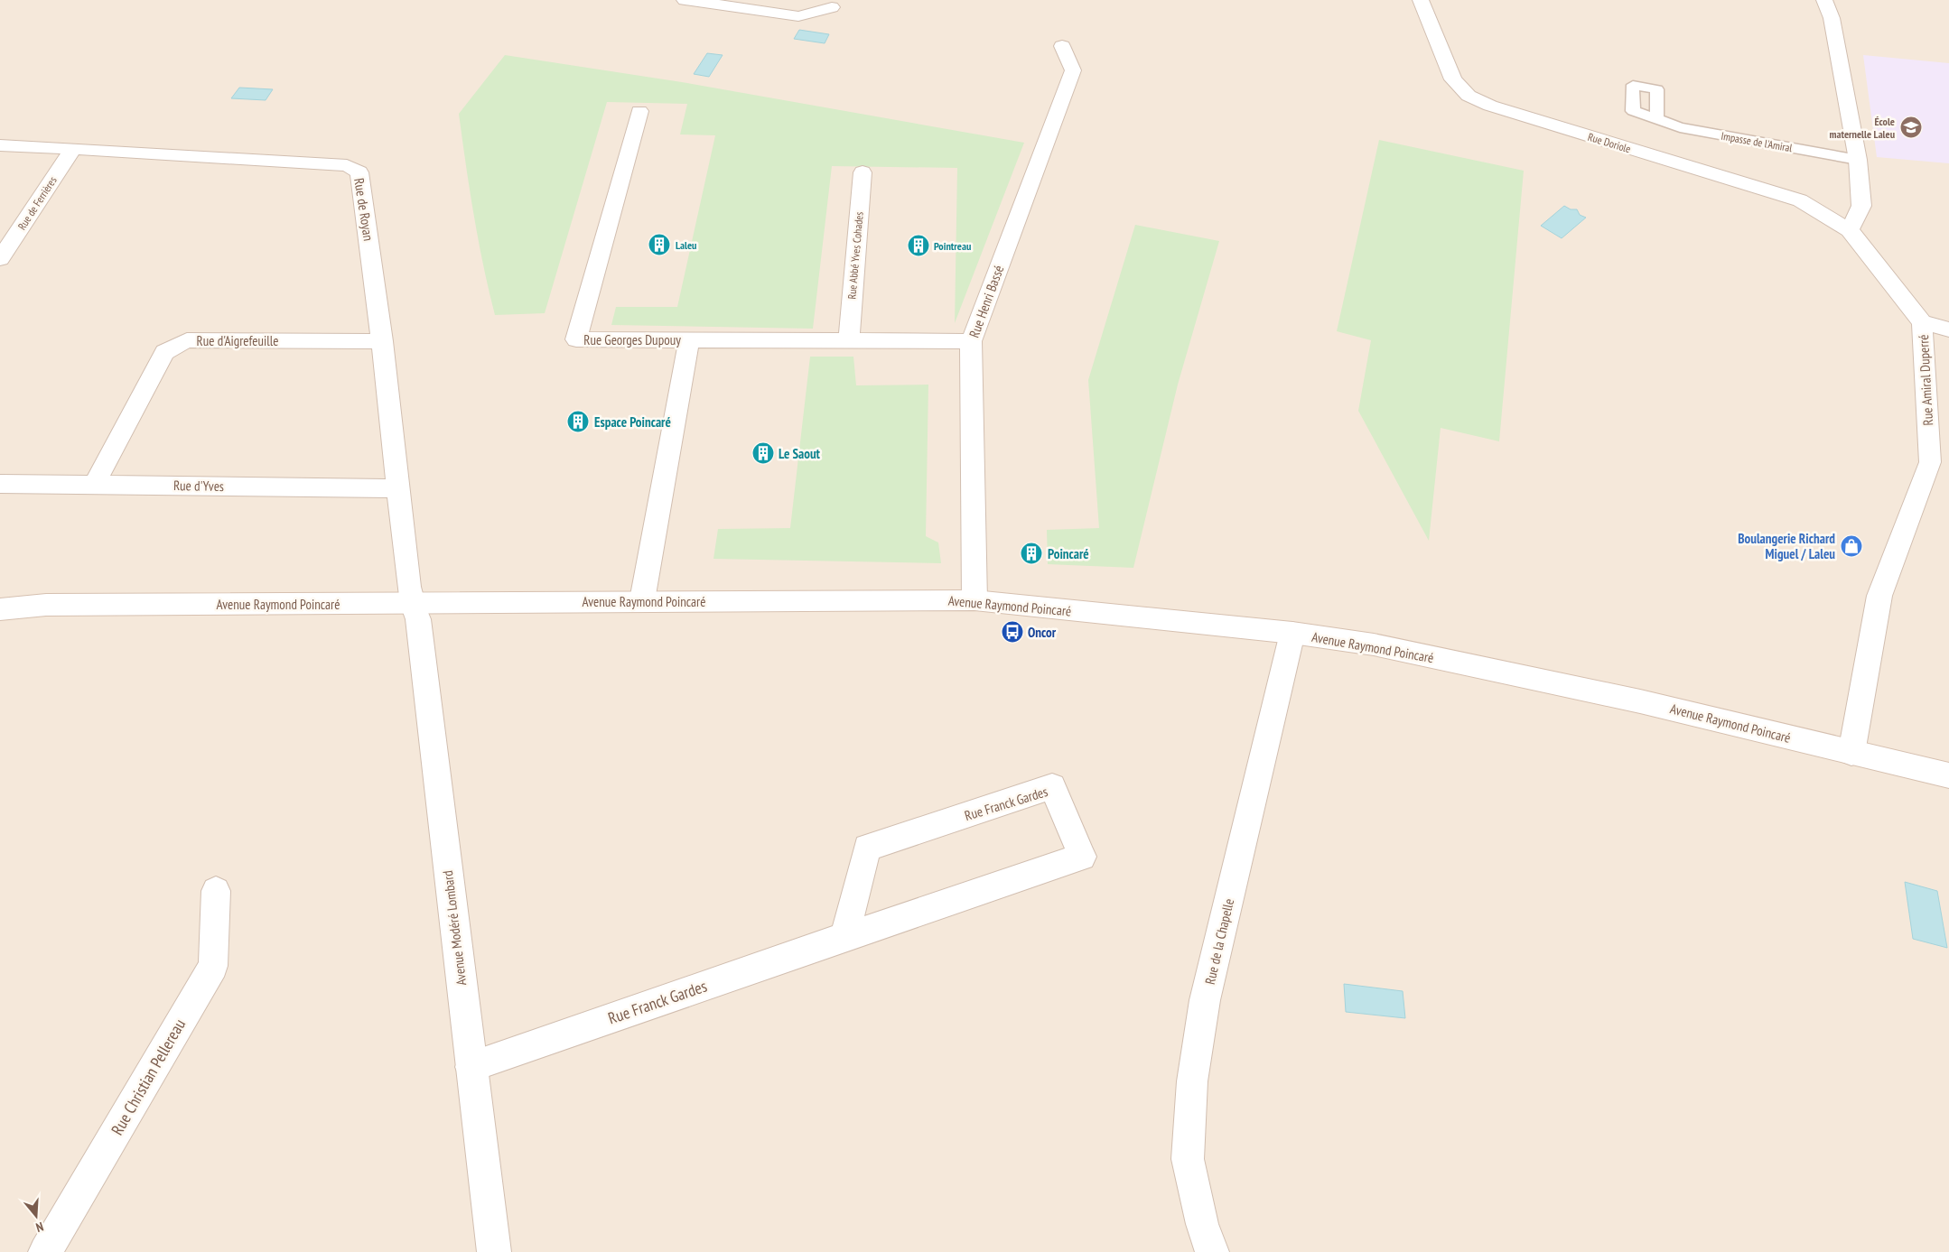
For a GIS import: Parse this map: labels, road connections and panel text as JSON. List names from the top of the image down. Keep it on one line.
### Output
{"streets":{"street":["Rue Doriole","Rue de Ferrières","Rue de Royan","Rue Abbé Yves Cohades","Rue Henri Bassé","Rue Georges Dupouy","Rue d'Aigrefeuille","Rue Amiral Duperré","Rue d'Yves","Avenue Raymond Poincaré","Rue Franck Gardes","Avenue Modéré Lombard","Rue de la Chapelle","Rue Christian Pellereau"],"lane":["Impasse de l'Amiral"]},"crossings":[["Rue Doriole","Rue Amiral Duperré"],["Rue de Ferrières","Rue de Royan"],["Rue de Royan","Rue d'Aigrefeuille"],["Rue de Royan","Rue d'Yves"],["Rue de Royan","Avenue Raymond Poincaré"],["Rue de Royan","Avenue Modéré Lombard"],["Rue Henri Bassé","Avenue Raymond Poincaré"],["Rue Georges Dupouy","Avenue Raymond Poincaré"],["Rue d'Aigrefeuille","Rue d'Yves"],["Rue Amiral Duperré","Avenue Raymond Poincaré"],["Avenue Raymond Poincaré","Avenue Modéré Lombard"],["Avenue Raymond Poincaré","Rue de la Chapelle"],["Rue Franck Gardes","Avenue Modéré Lombard"]],"places":{"school or university":["École maternelle Laleu"],"building":["Laleu","Pointreau","Espace Poincaré","Le Saout","Poincaré"],"shop":["Boulangerie Richard Miguel / Laleu"],"bus stop":["Oncor"]},"north":"bottom"}
